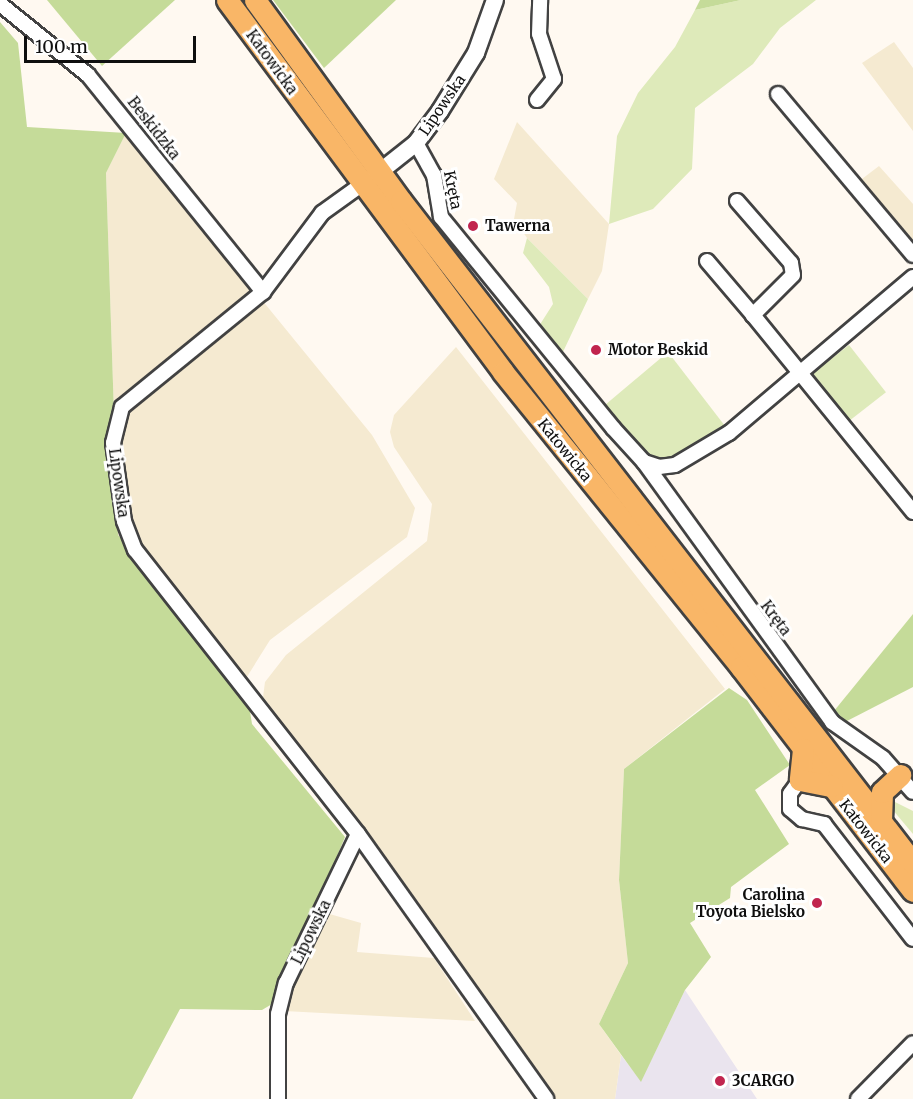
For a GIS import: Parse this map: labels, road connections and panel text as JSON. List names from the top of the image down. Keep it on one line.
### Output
{"streets":{"main road":["Katowicka"],"street":["Lipowska","Beskidzka","Kręta"]},"crossings":[["Katowicka","Lipowska"],["Lipowska","Beskidzka"],["Lipowska","Kręta"]],"places":["Tawerna","Motor Beskid","Carolina Toyota Bielsko","3CARGO"],"scale_bar":"100 m"}
